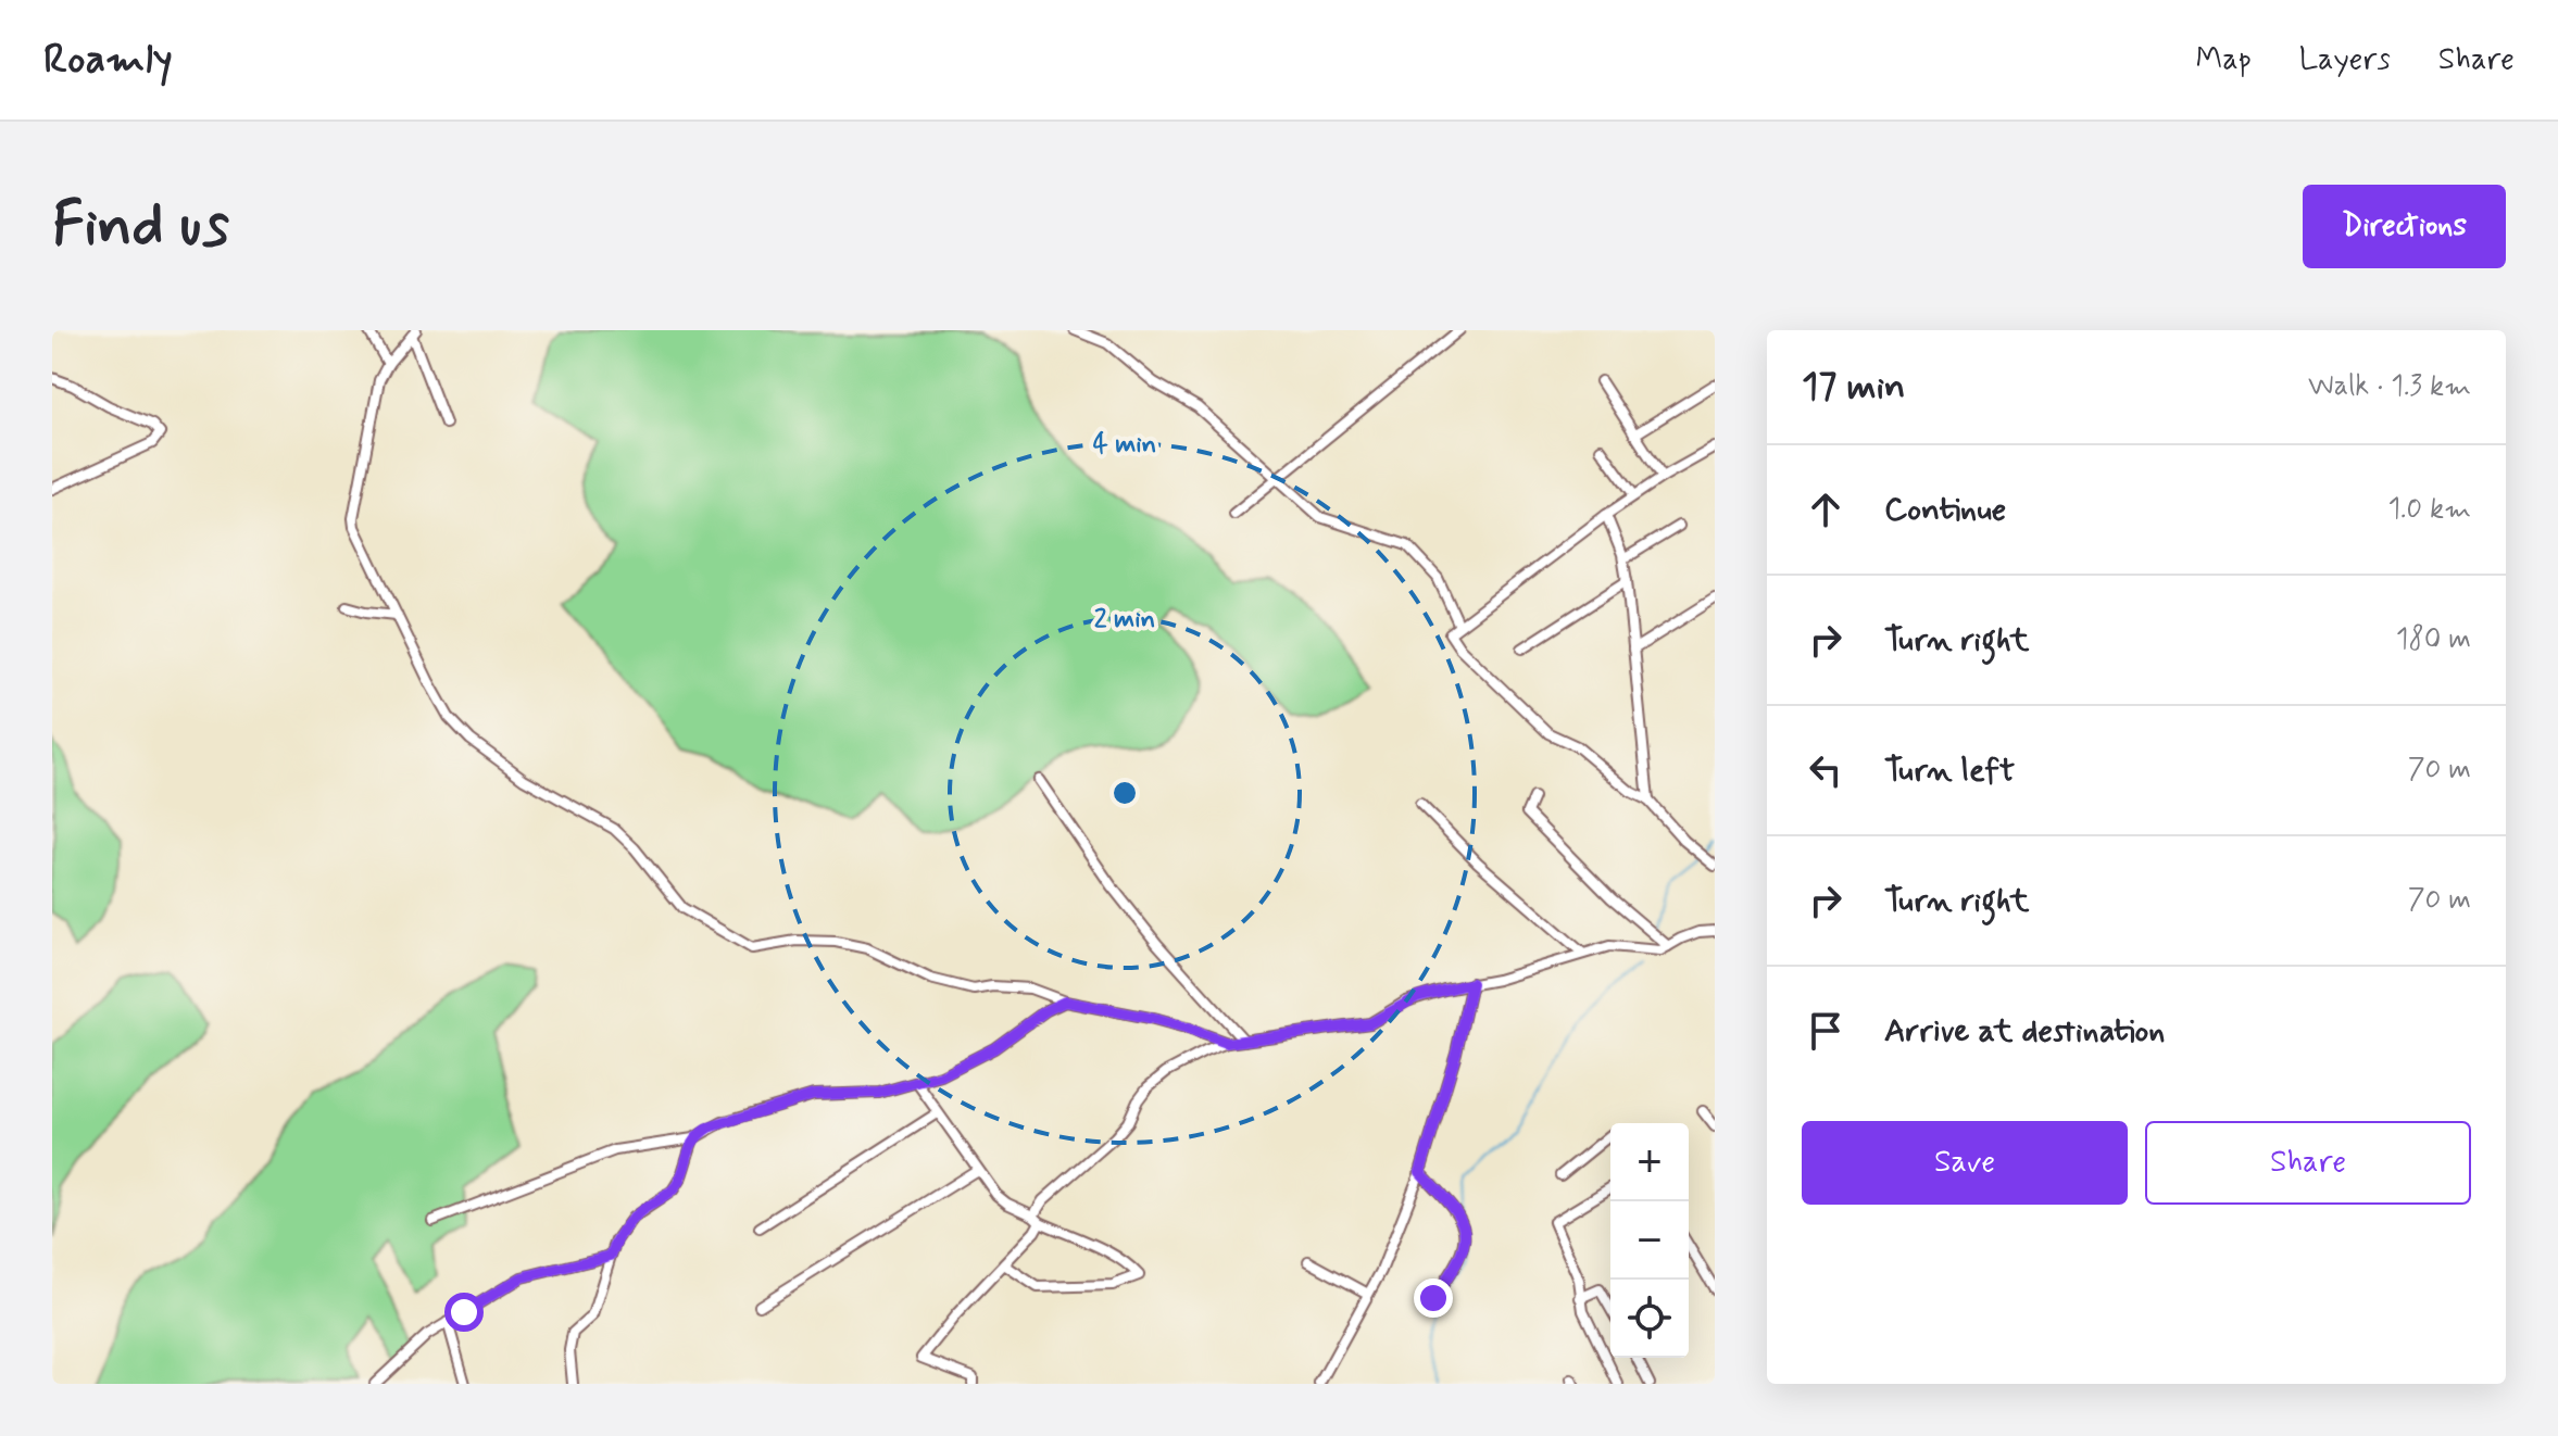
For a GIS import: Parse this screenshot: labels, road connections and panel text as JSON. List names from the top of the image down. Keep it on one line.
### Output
{"page":{"header":"Roamly","nav":["Map","Layers","Share"],"buttons":["Directions",["Save","Share"]],"title":"Find us","heading":["17 min","Walk · 1.3 km"],"list":[["Continue","1.0 km"],["Turn right","180 m"],["Turn left","70 m"],["Turn right","70 m"],"Arrive at destination"],"map_buttons":["+","−"]},"rings":["4 min","2 min"]}
